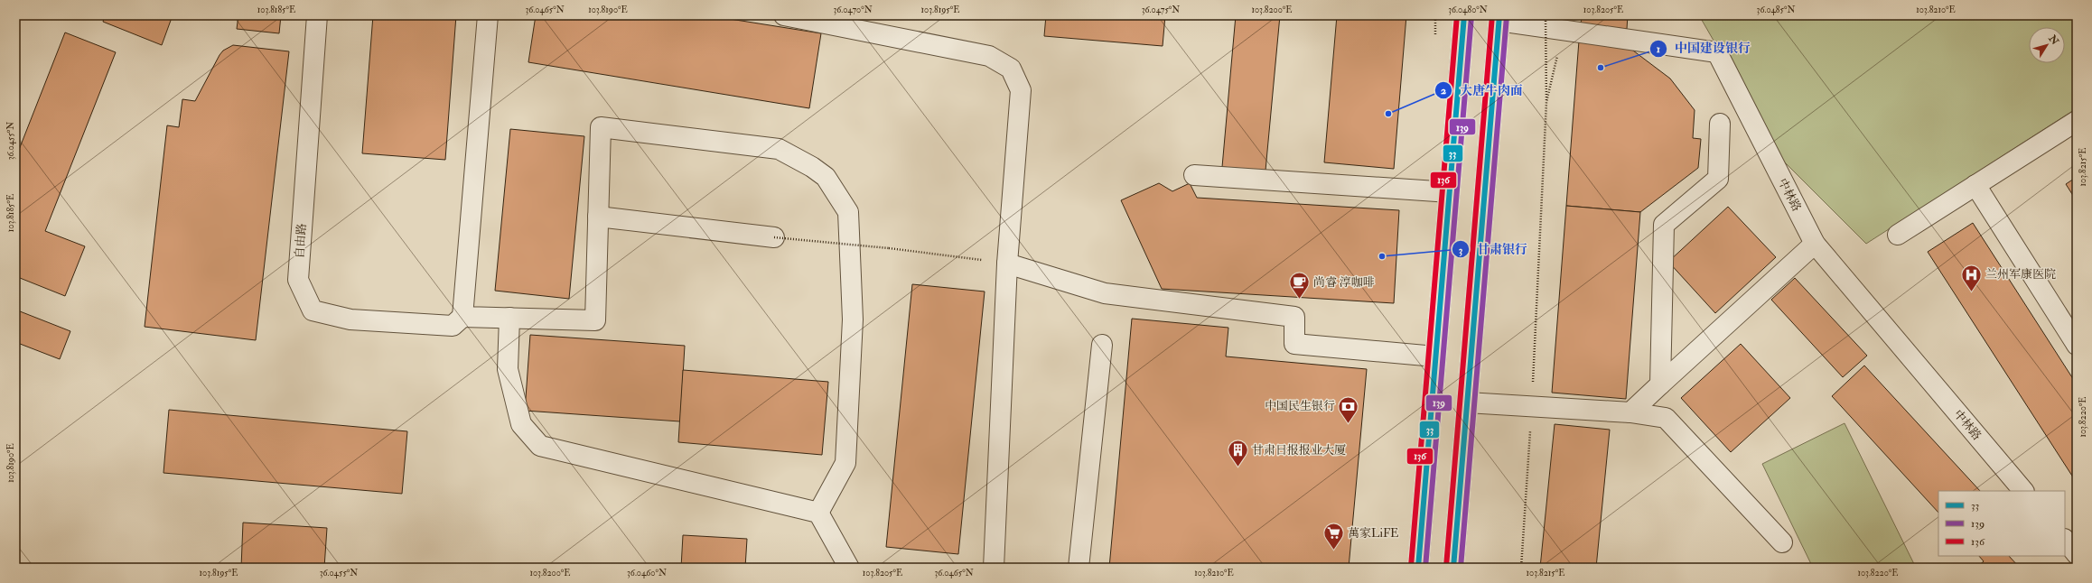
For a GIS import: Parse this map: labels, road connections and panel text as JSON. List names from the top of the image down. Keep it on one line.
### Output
{"streets":{"street":["中林路","自由路"]},"places":{"other":["中国建设银行","大唐牛肉面","甘肃银行"],"hospital":["兰州军康医院"],"cafe":["尚睿 淳咖啡"],"bank":["中国民生银行"],"building":["甘肃日报报业大厦"],"supermarket":["萬家LiFE"]},"lines":["transit line 33","transit line 136","transit line 139"],"legend":["33","139","136"],"north":"top right","coordinates":["103.8185°E","36.0465°N","103.8190°E","36.0470°N","103.8195°E","36.0475°N","103.8200°E","36.0480°N","103.8205°E","36.0485°N","103.8210°E","36.0455°N","103.8215°E","103.8220°E","36.0460°N"]}
